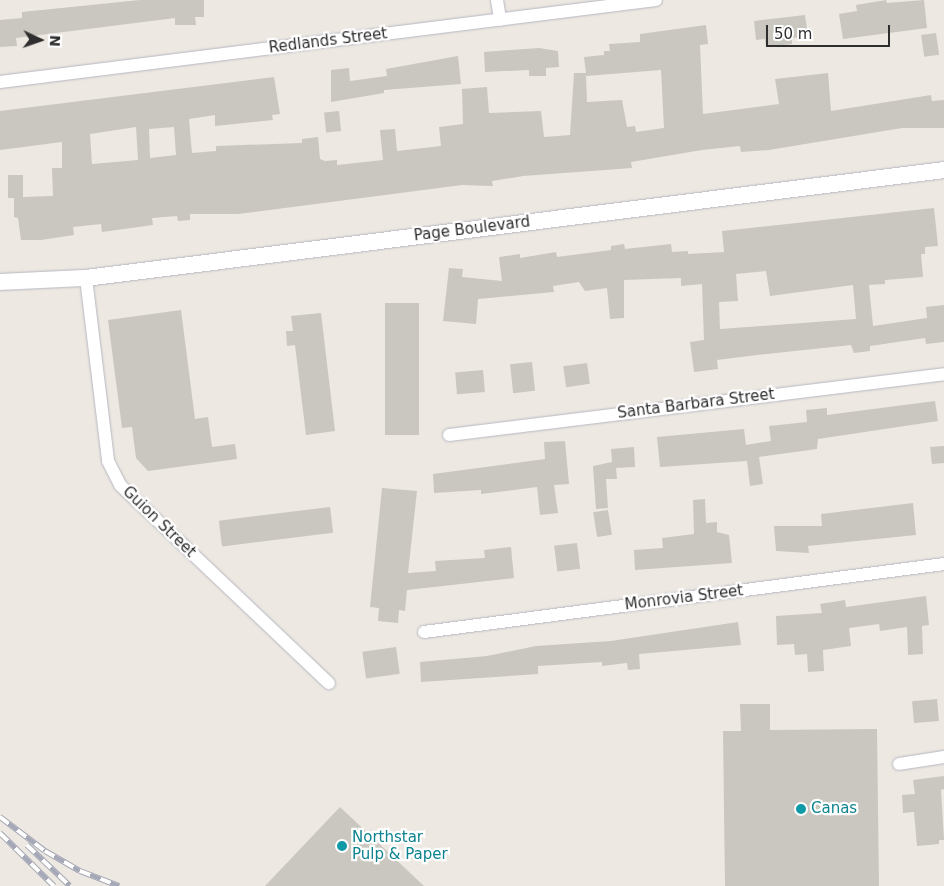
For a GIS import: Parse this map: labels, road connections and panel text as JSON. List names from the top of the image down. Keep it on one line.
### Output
{"streets":{"street":["Redlands Street","Page Boulevard","Santa Barbara Street","Guion Street","Monrovia Street"]},"crossings":[["Page Boulevard","Guion Street"]],"places":["Canas","Northstar Pulp & Paper"],"scale_bar":"50 m","north":"right"}
